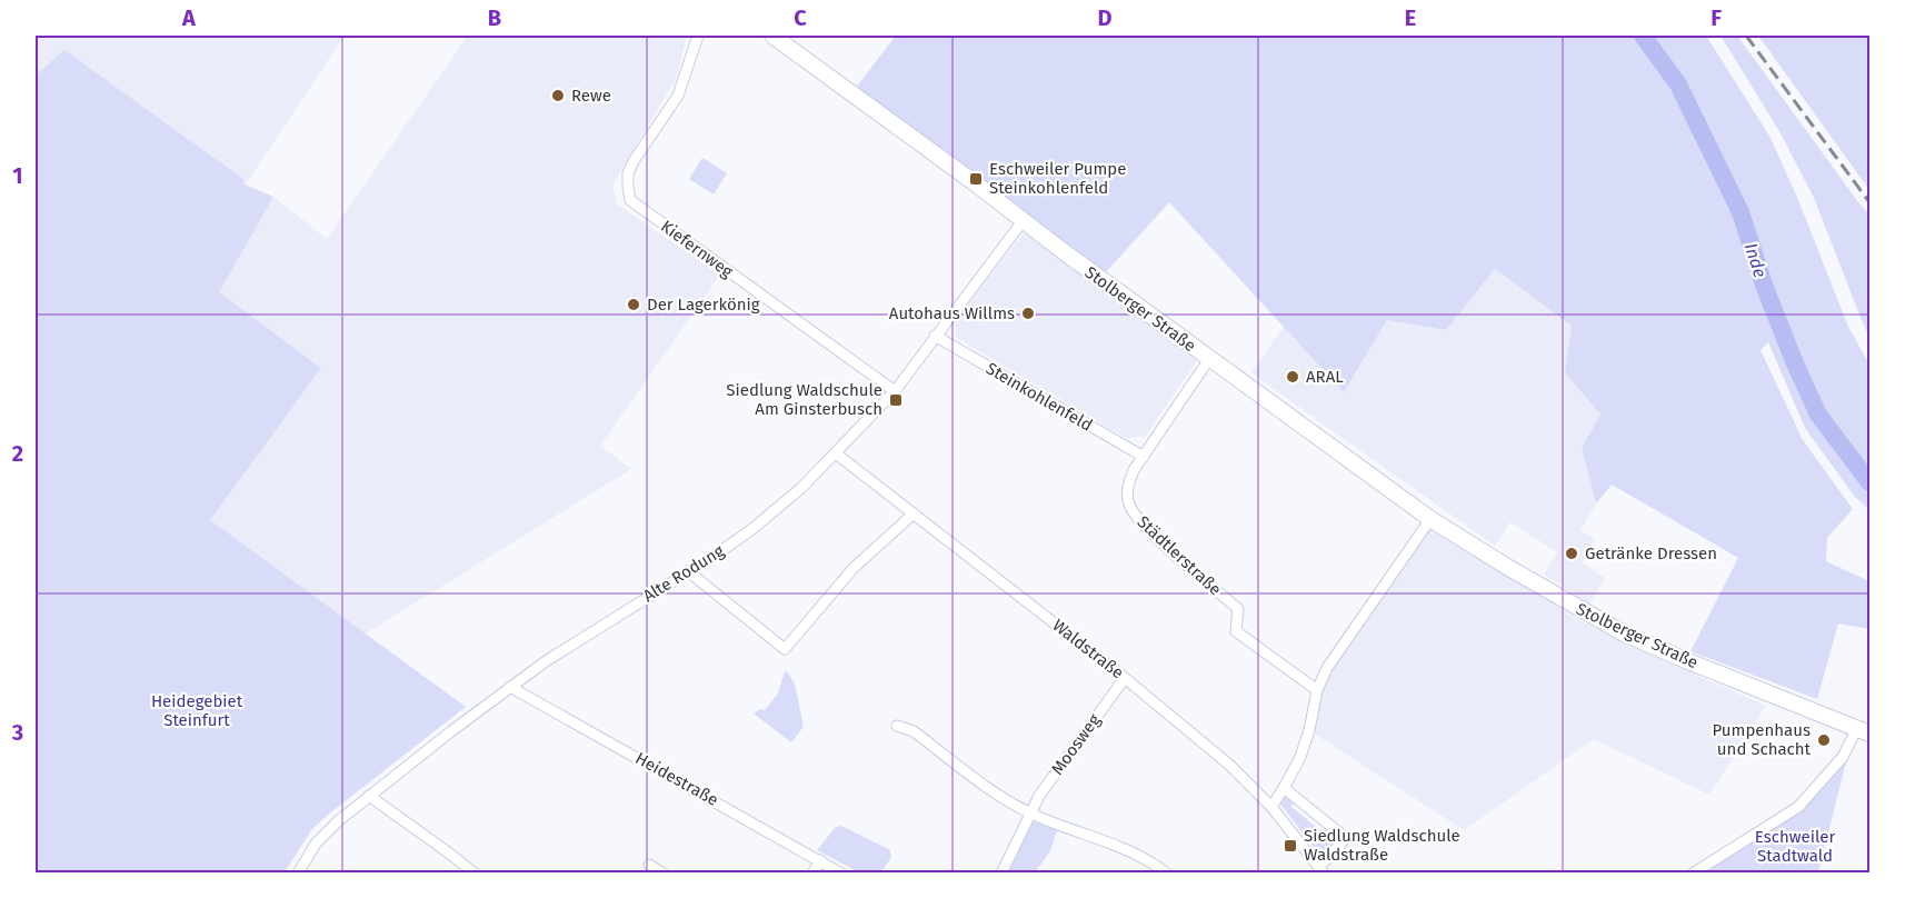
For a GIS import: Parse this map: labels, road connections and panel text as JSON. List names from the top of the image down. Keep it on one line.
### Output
{"streets":{"main road":["Stolberger Straße"],"street":["Kiefernweg","Steinkohlenfeld","Städtlerstraße","Alte Rodung","Waldstraße","Moosweg","Heidestraße"]},"crossings":[["Kiefernweg","Alte Rodung"],["Stolberger Straße","Städtlerstraße"],["Stolberger Straße","Alte Rodung"],["Steinkohlenfeld","Städtlerstraße"],["Steinkohlenfeld","Alte Rodung"],["Alte Rodung","Waldstraße"],["Alte Rodung","Heidestraße"],["Waldstraße","Moosweg"]],"water":["Inde"],"parks":["Heidegebiet Steinfurt","Eschweiler Stadtwald"],"places":{"other":["Rewe","Der Lagerkönig","Autohaus Willms","ARAL","Getränke Dressen","Pumpenhaus und Schacht"],"transit":["Eschweiler Pumpe Steinkohlenfeld","Siedlung Waldschule Am Ginsterbusch","Siedlung Waldschule Waldstraße"]},"grid":{"columns":["A","B","C","D","E","F"],"rows":["1","2","3"]}}
